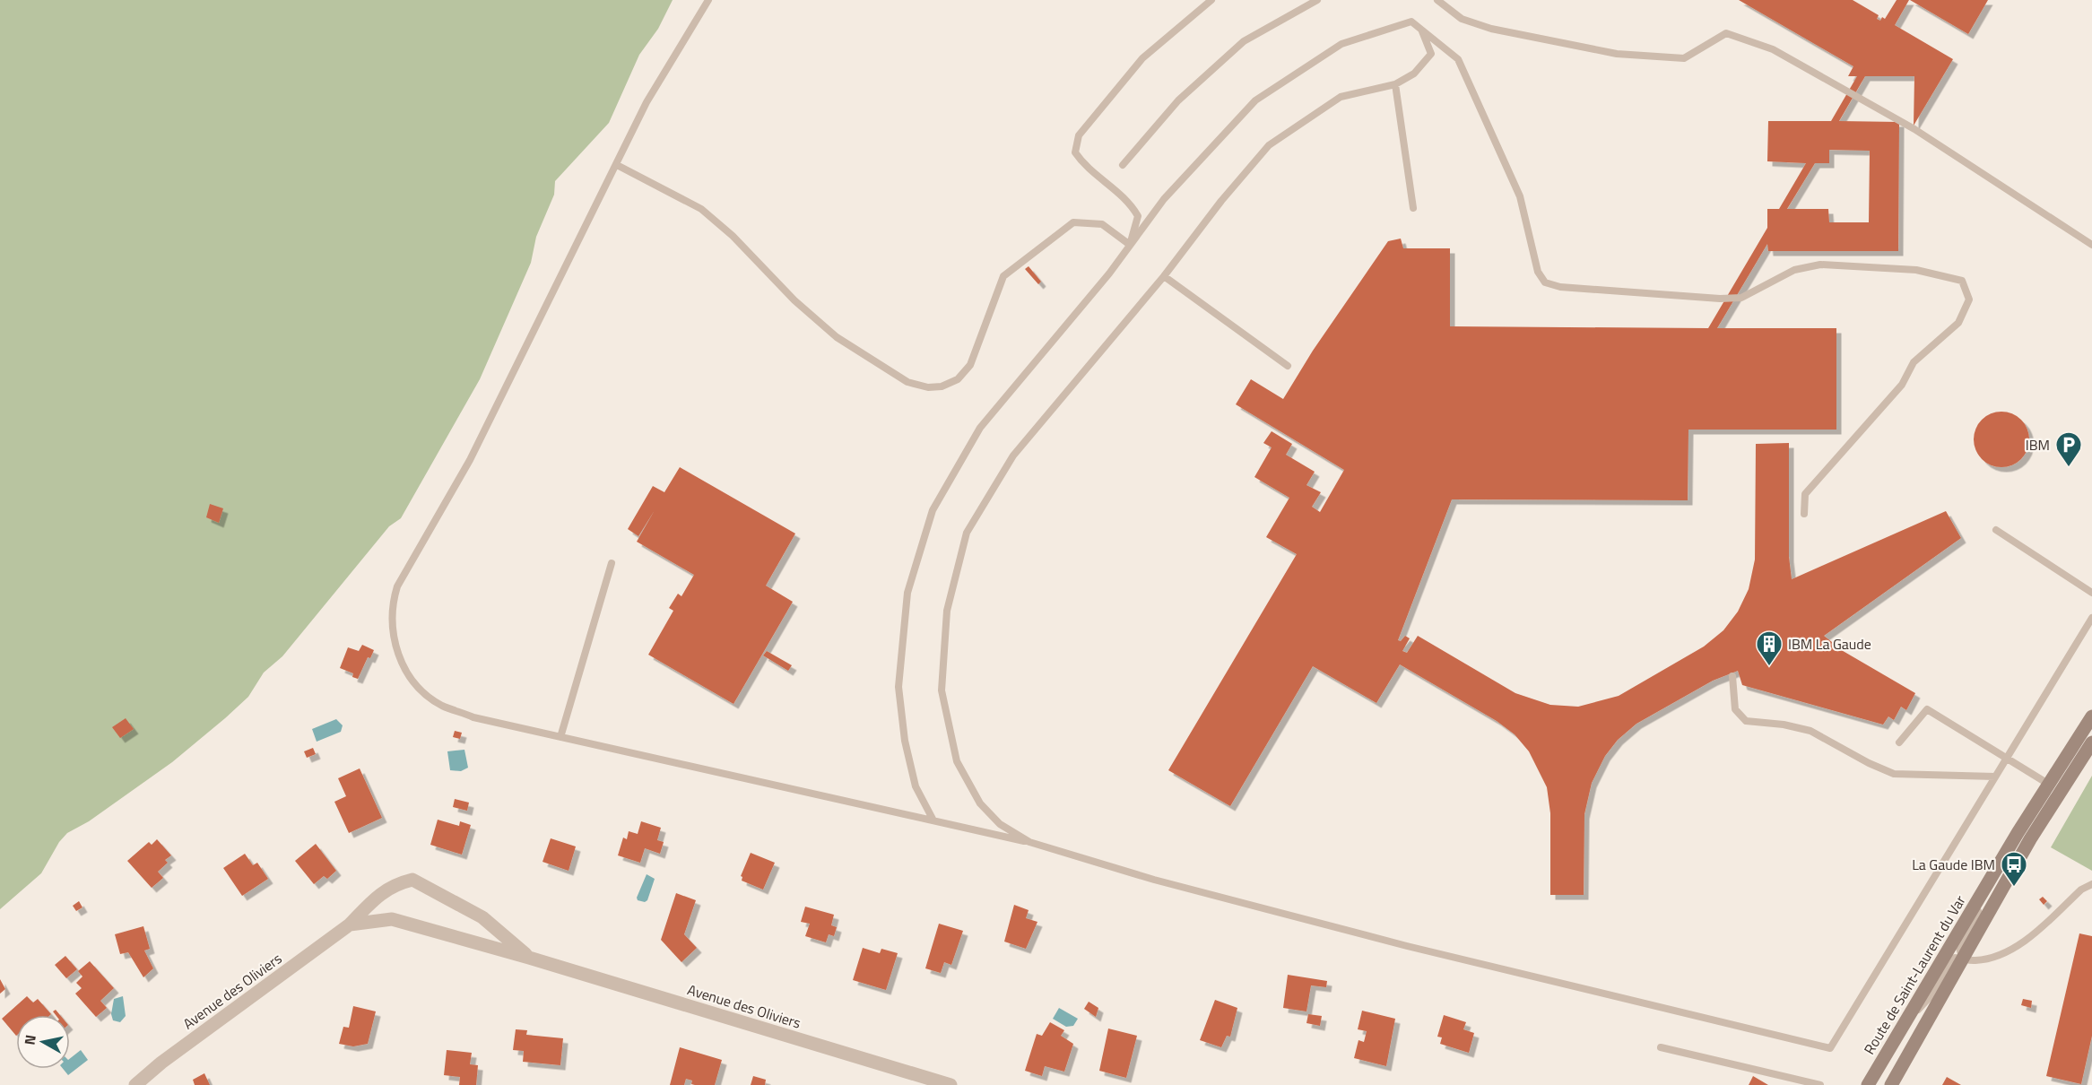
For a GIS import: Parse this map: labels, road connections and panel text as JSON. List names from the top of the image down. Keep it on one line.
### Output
{"streets":{"main road":["Route de Saint-Laurent du Var"],"street":["Avenue des Oliviers"]},"places":{"parking":["IBM"],"building":["IBM La Gaude"],"bus stop":["La Gaude IBM"]},"north":"left"}
